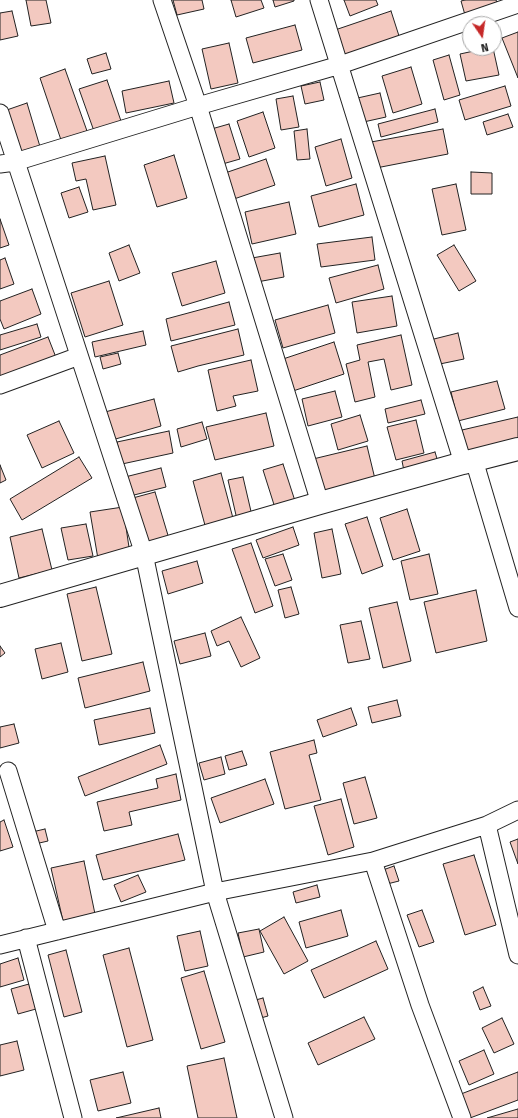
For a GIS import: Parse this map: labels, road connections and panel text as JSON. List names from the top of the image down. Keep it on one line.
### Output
{"north":"bottom"}
